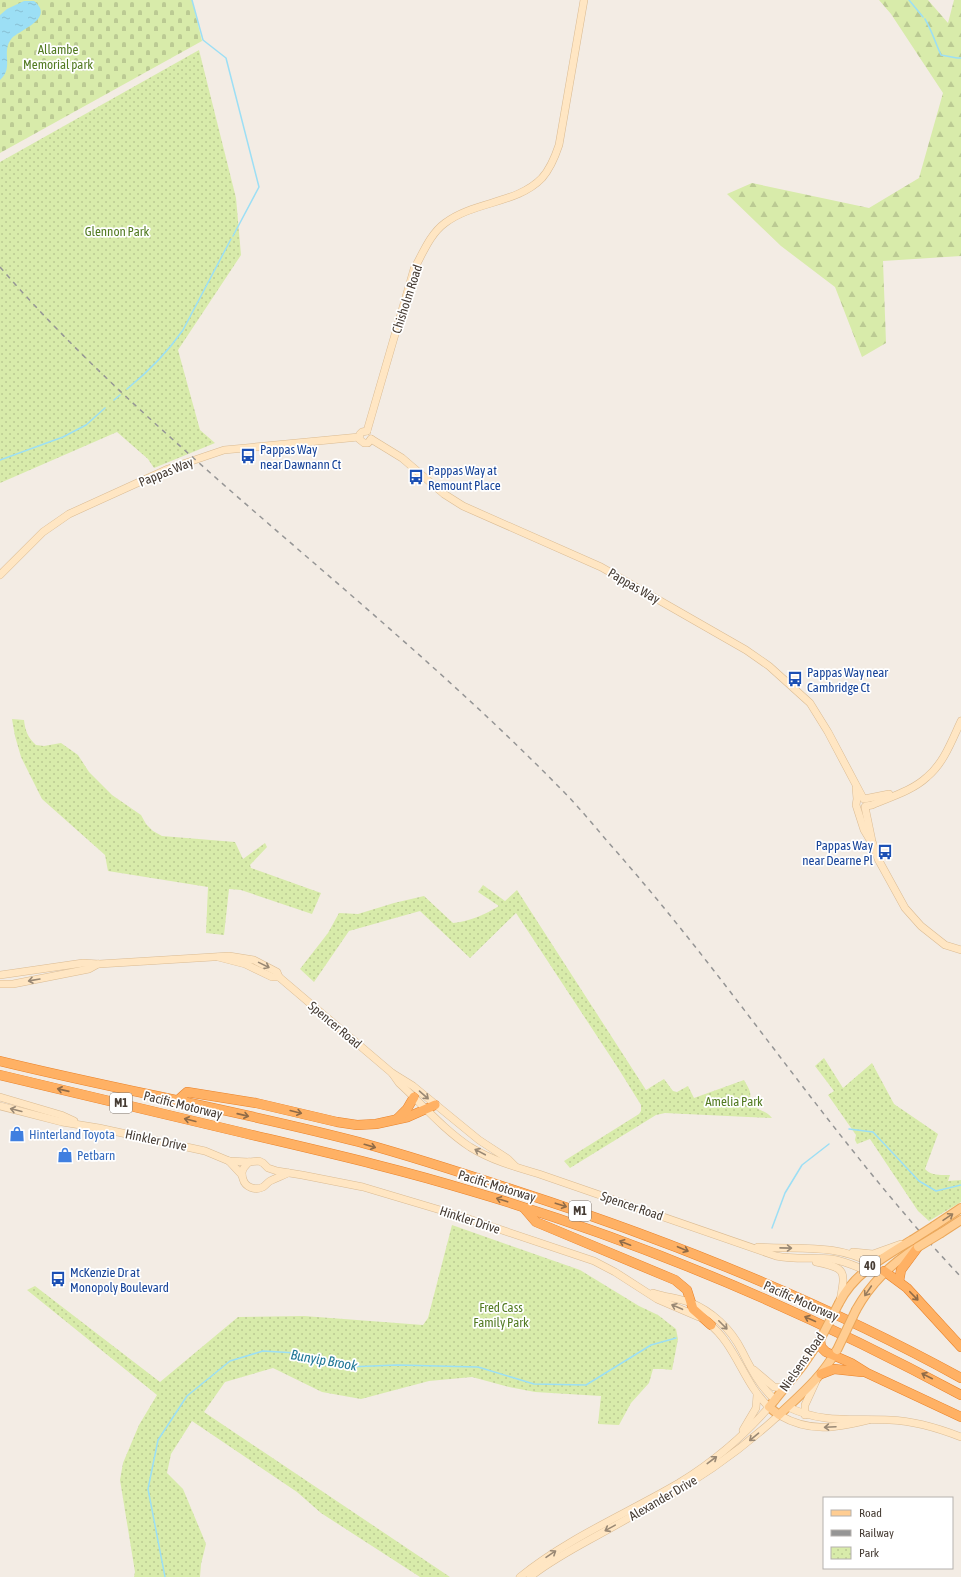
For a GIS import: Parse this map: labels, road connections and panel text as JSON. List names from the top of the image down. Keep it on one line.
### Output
{"streets":{"highway":["M1","Pacific Motorway"],"main road":["Hinkler Drive","40","Nielsens Road","Alexander Drive"],"street":["Chisholm Road","Pappas Way","Spencer Road"]},"crossings":[["Chisholm Road","Pappas Way"],["Spencer Road","Nielsens Road"],["Hinkler Drive","40"],["Hinkler Drive","Nielsens Road"],["Hinkler Drive","Alexander Drive"],["40","Nielsens Road"],["40","Alexander Drive"],["Nielsens Road","Alexander Drive"]],"water":["Bunyip Brook"],"parks":["Allambe Memorial park","Glennon Park","Amelia Park","Fred Cass Family Park"],"places":{"bus stop":["Pappas Way near Dawnann Ct","Pappas Way at Remount Place","Pappas Way near Cambridge Ct","Pappas Way near Dearne Pl","McKenzie Dr at Monopoly Boulevard"],"shop":["Hinterland Toyota","Petbarn"]},"legend":["Road","Railway","Park"]}
